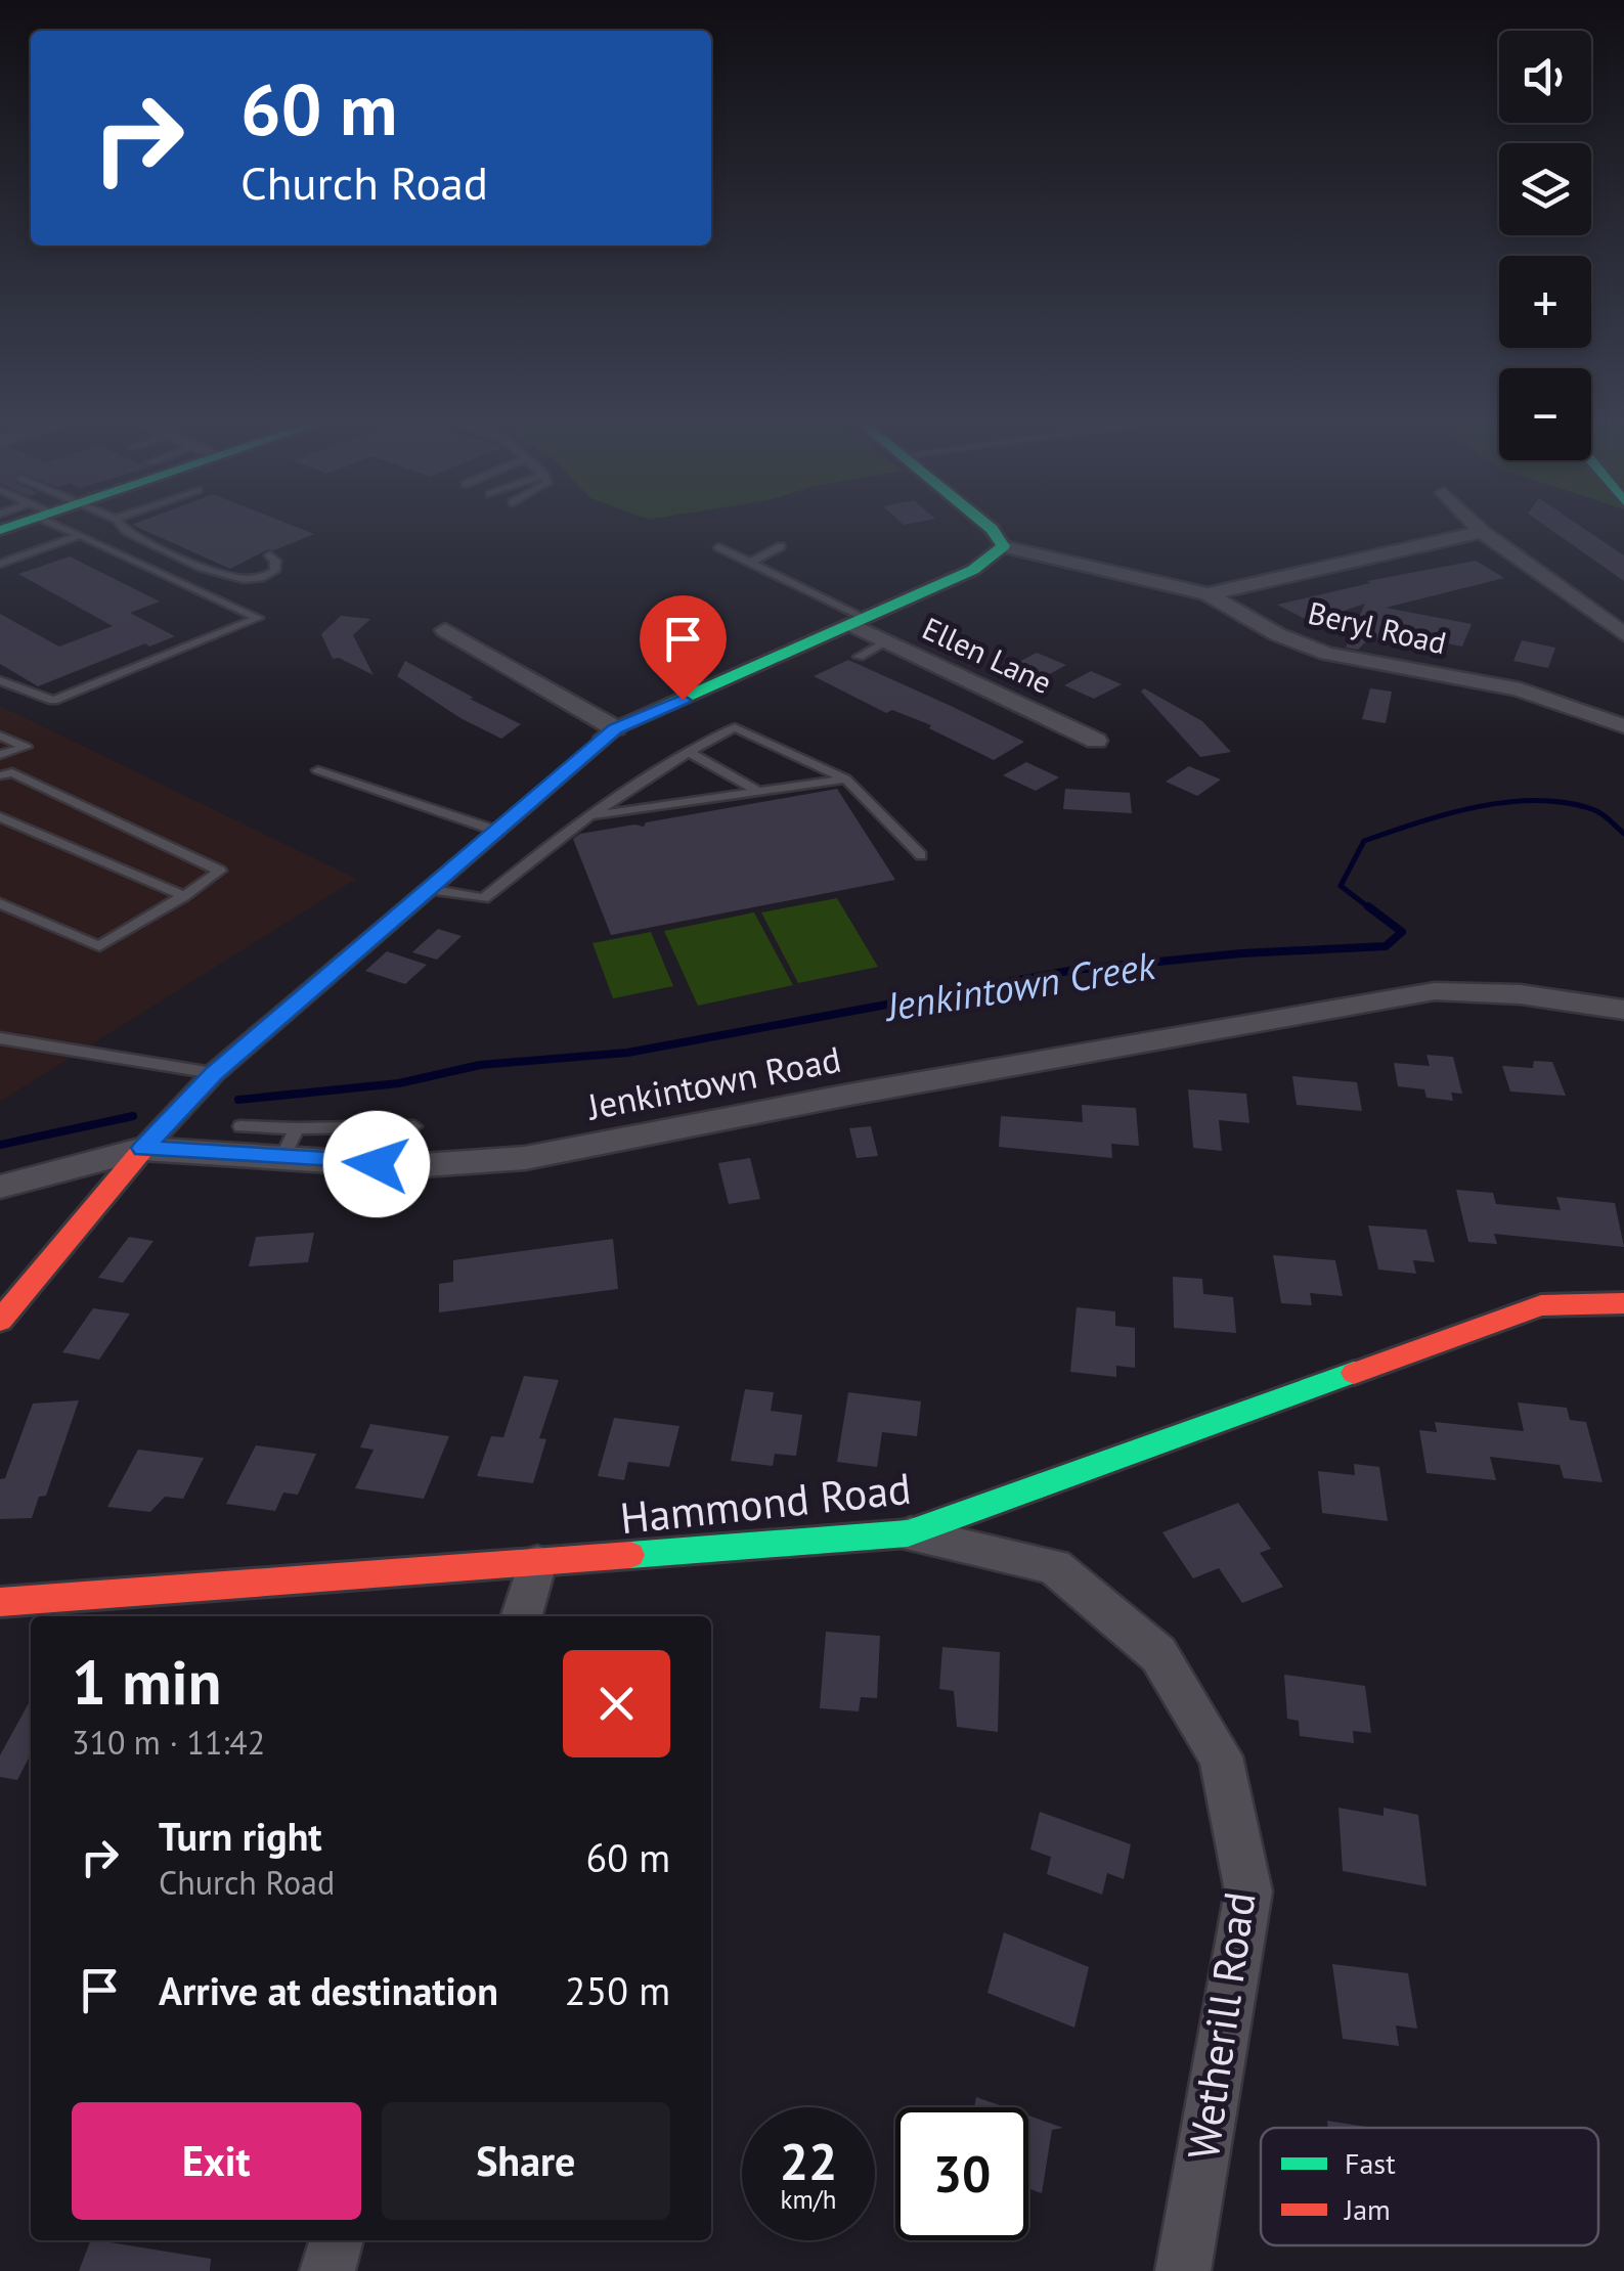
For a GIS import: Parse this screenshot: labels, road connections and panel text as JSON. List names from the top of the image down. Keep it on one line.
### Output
{"streets":{"street":["Beryl Road","Ellen Lane","Jenkintown Road","Hammond Road","Wetherill Road"]},"crossings":[["Hammond Road","Wetherill Road"]],"water":["Jenkintown Creek"],"legend":["Fast","Jam"],"page":{"map_buttons":["+","−"],"turn":["60 m","Church Road"],"heading":["1 min","310 m · 11:42"],"list":[{"name":"Turn right","note":"Church Road","value":"60 m"},{"name":"Arrive at destination","value":"250 m"}],"buttons":["Exit","Share"],"speed":"22 km/h","limit":"30"}}
